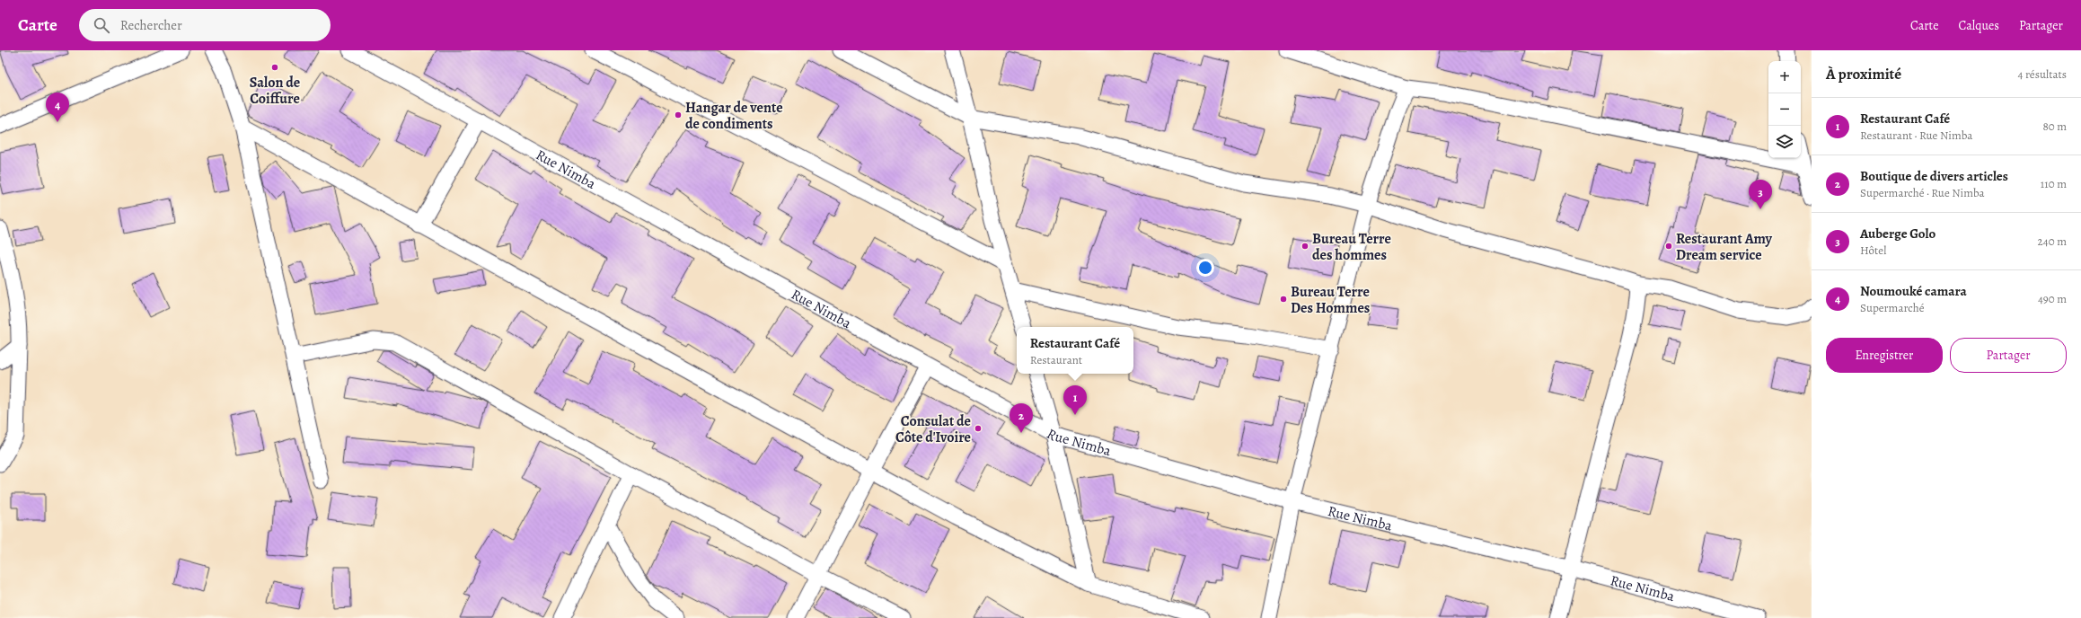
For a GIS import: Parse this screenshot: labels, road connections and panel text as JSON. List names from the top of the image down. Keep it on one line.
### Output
{"streets":{"street":["Rue Nimba"]},"places":["Salon de Coiffure","Hangar de vente de condiments","Bureau Terre des hommes","Restaurant Amy Dream service","Bureau Terre Des Hommes","Consulat de Côte d'Ivoire"],"page":{"header":"Carte","search":"Rechercher","nav":["Carte","Calques","Partager"],"heading":["À proximité","4 résultats"],"map_buttons":["+","−"],"pins":["4","3","1","2"],"list":[{"mark":"1","name":"Restaurant Café","note":"Restaurant · Rue Nimba","value":"80 m"},{"mark":"2","name":"Boutique de divers articles","note":"Supermarché · Rue Nimba","value":"110 m"},{"mark":"3","name":"Auberge Golo","note":"Hôtel","value":"240 m"},{"mark":"4","name":"Noumouké camara","note":"Supermarché","value":"490 m"}],"popup":["Restaurant Café","Restaurant"],"buttons":["Enregistrer","Partager"]}}
